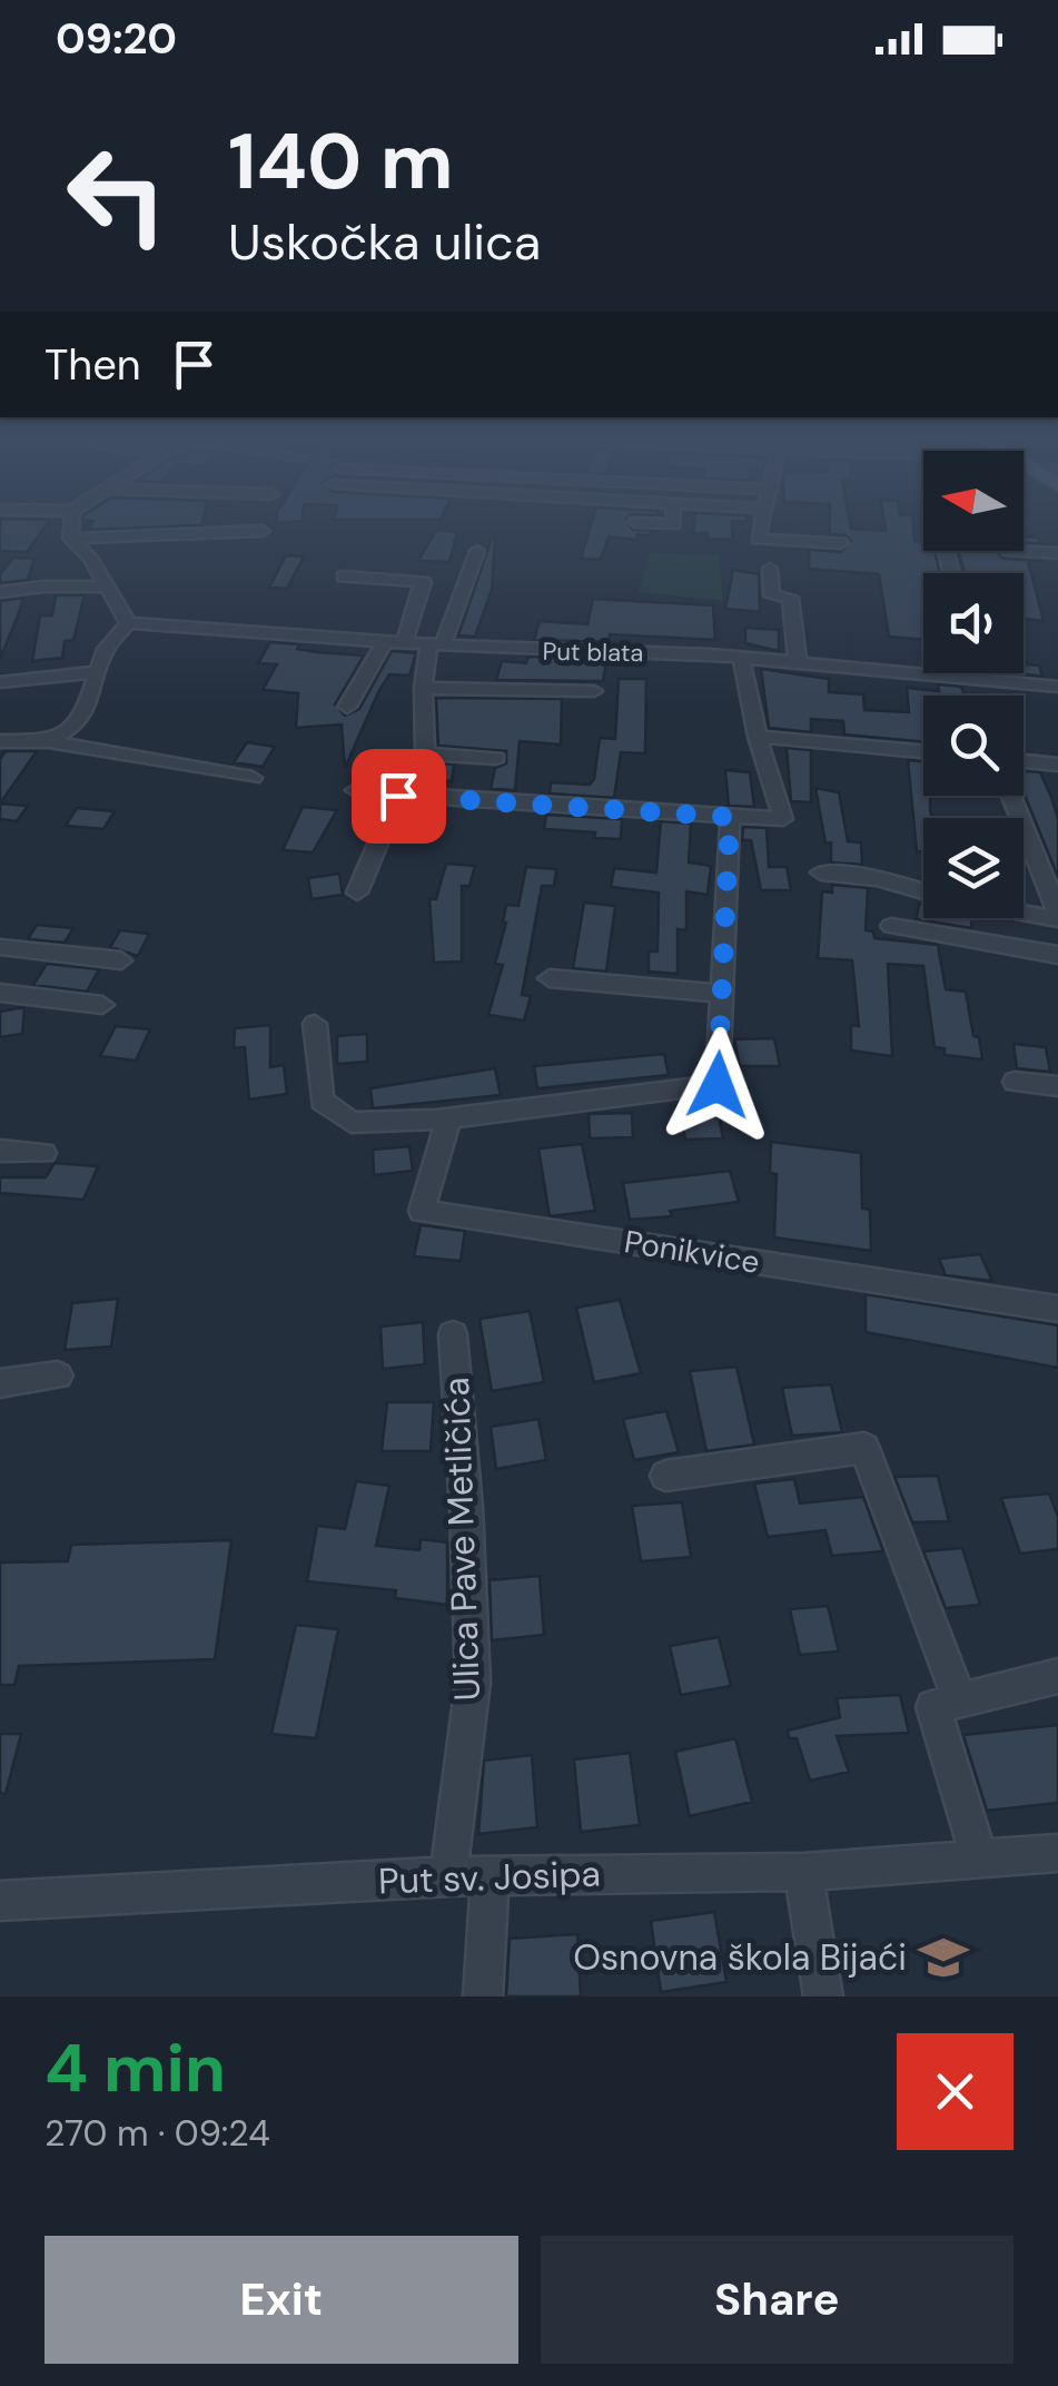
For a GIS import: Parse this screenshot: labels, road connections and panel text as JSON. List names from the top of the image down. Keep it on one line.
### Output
{"streets":{"street":["Put blata","Ponikvice","Ulica Pave Metličića","Put sv. Josipa"]},"crossings":[["Ulica Pave Metličića","Put sv. Josipa"]],"places":{"school or university":["Osnovna škola Bijaći"]},"north":"left","page":{"status":"09:20","turn":["140 m","Uskočka ulica"],"then":"Then","heading":["4 min","270 m · 09:24"],"buttons":["Exit","Share"]}}
